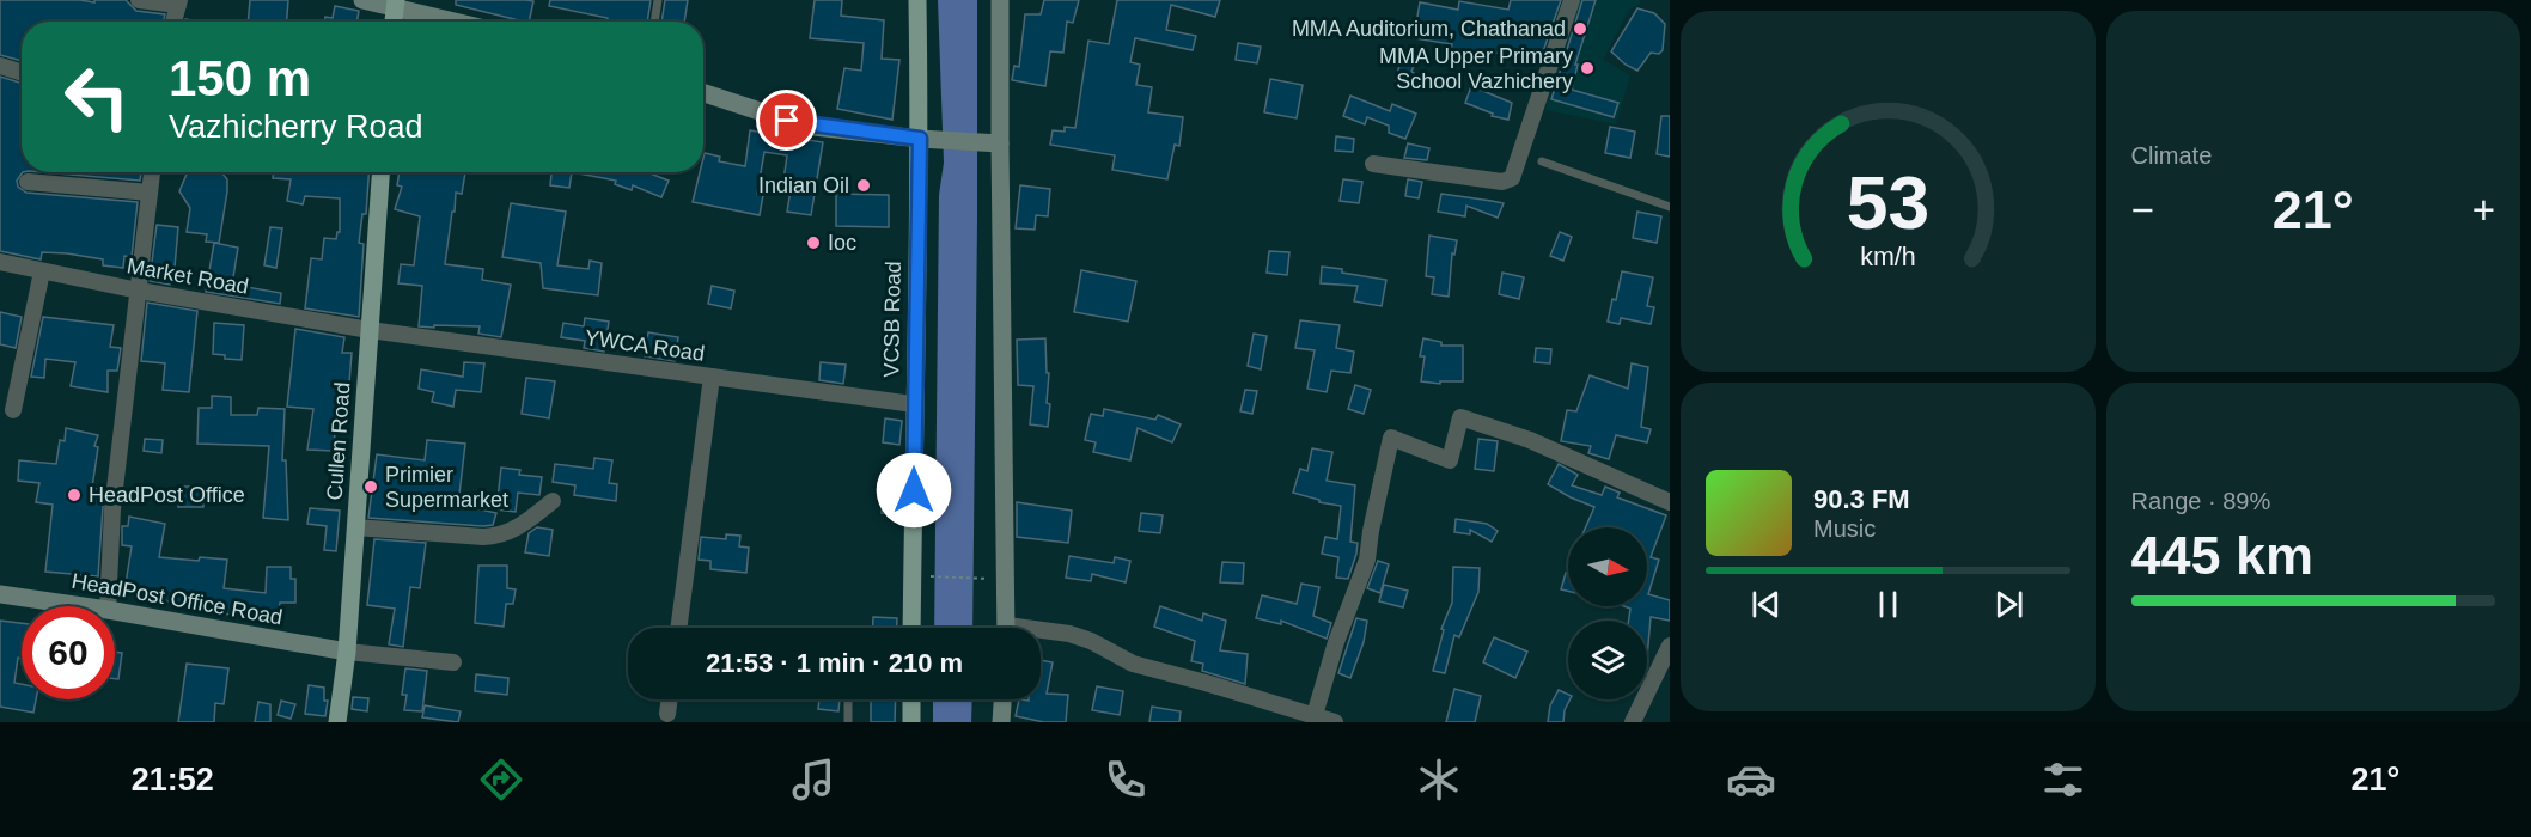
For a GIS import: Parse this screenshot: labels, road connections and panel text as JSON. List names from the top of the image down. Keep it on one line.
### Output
{"streets":{"main road":["VCSB Road","Cullen Road","HeadPost Office Road"],"street":["Market Road","YWCA Road"]},"crossings":[["Market Road","YWCA Road"],["Market Road","Cullen Road"],["VCSB Road","YWCA Road"],["YWCA Road","Cullen Road"],["Cullen Road","HeadPost Office Road"]],"places":["MMA Auditorium, Chathanad","MMA Upper Primary School Vazhichery","Indian Oil","Ioc","Primier Supermarket","HeadPost Office"],"north":"right","page":{"tile":["Climate",["Range · 89%","445 km"]],"turn":["150 m","Vazhicherry Road"],"heat":["−","21°","+"],"song":["90.3 FM","Music"],"limit":"60","trip":"21:53 · 1 min · 210 m","tabs":["21:52","21°"],"gauge":["53","km/h"]}}
